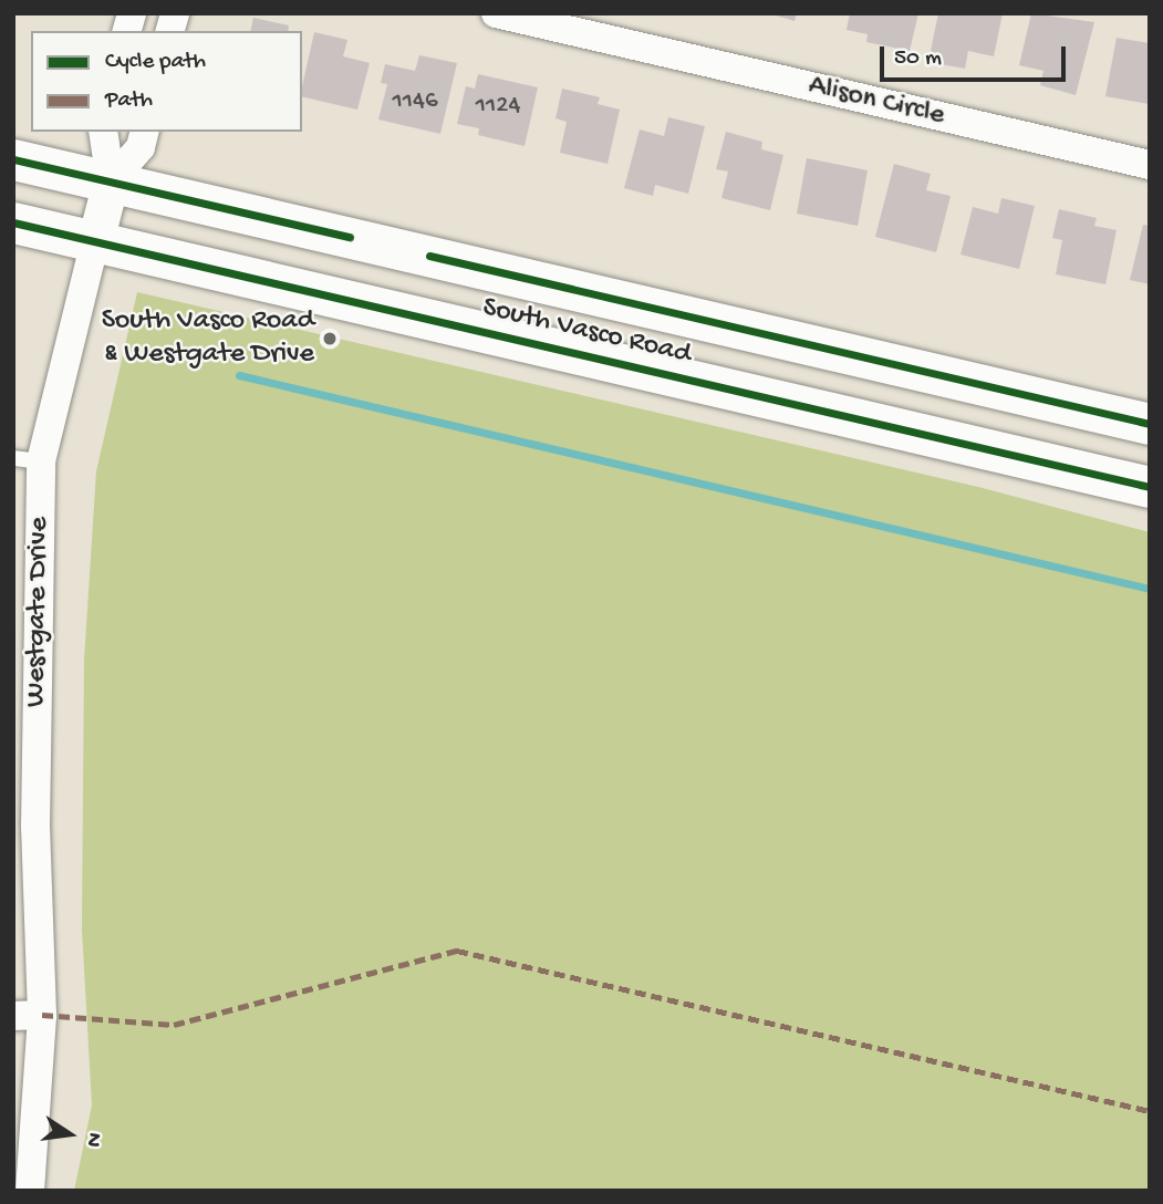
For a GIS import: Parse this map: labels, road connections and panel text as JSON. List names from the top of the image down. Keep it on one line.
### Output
{"streets":{"main road":["South Vasco Road"],"street":["Alison Circle","Westgate Drive"]},"crossings":[["South Vasco Road","Westgate Drive"]],"places":["South Vasco Road & Westgate Drive"],"house_numbers":["1146","1124"],"legend":["Cycle path","Path"],"scale_bar":"50 m","north":"right"}
